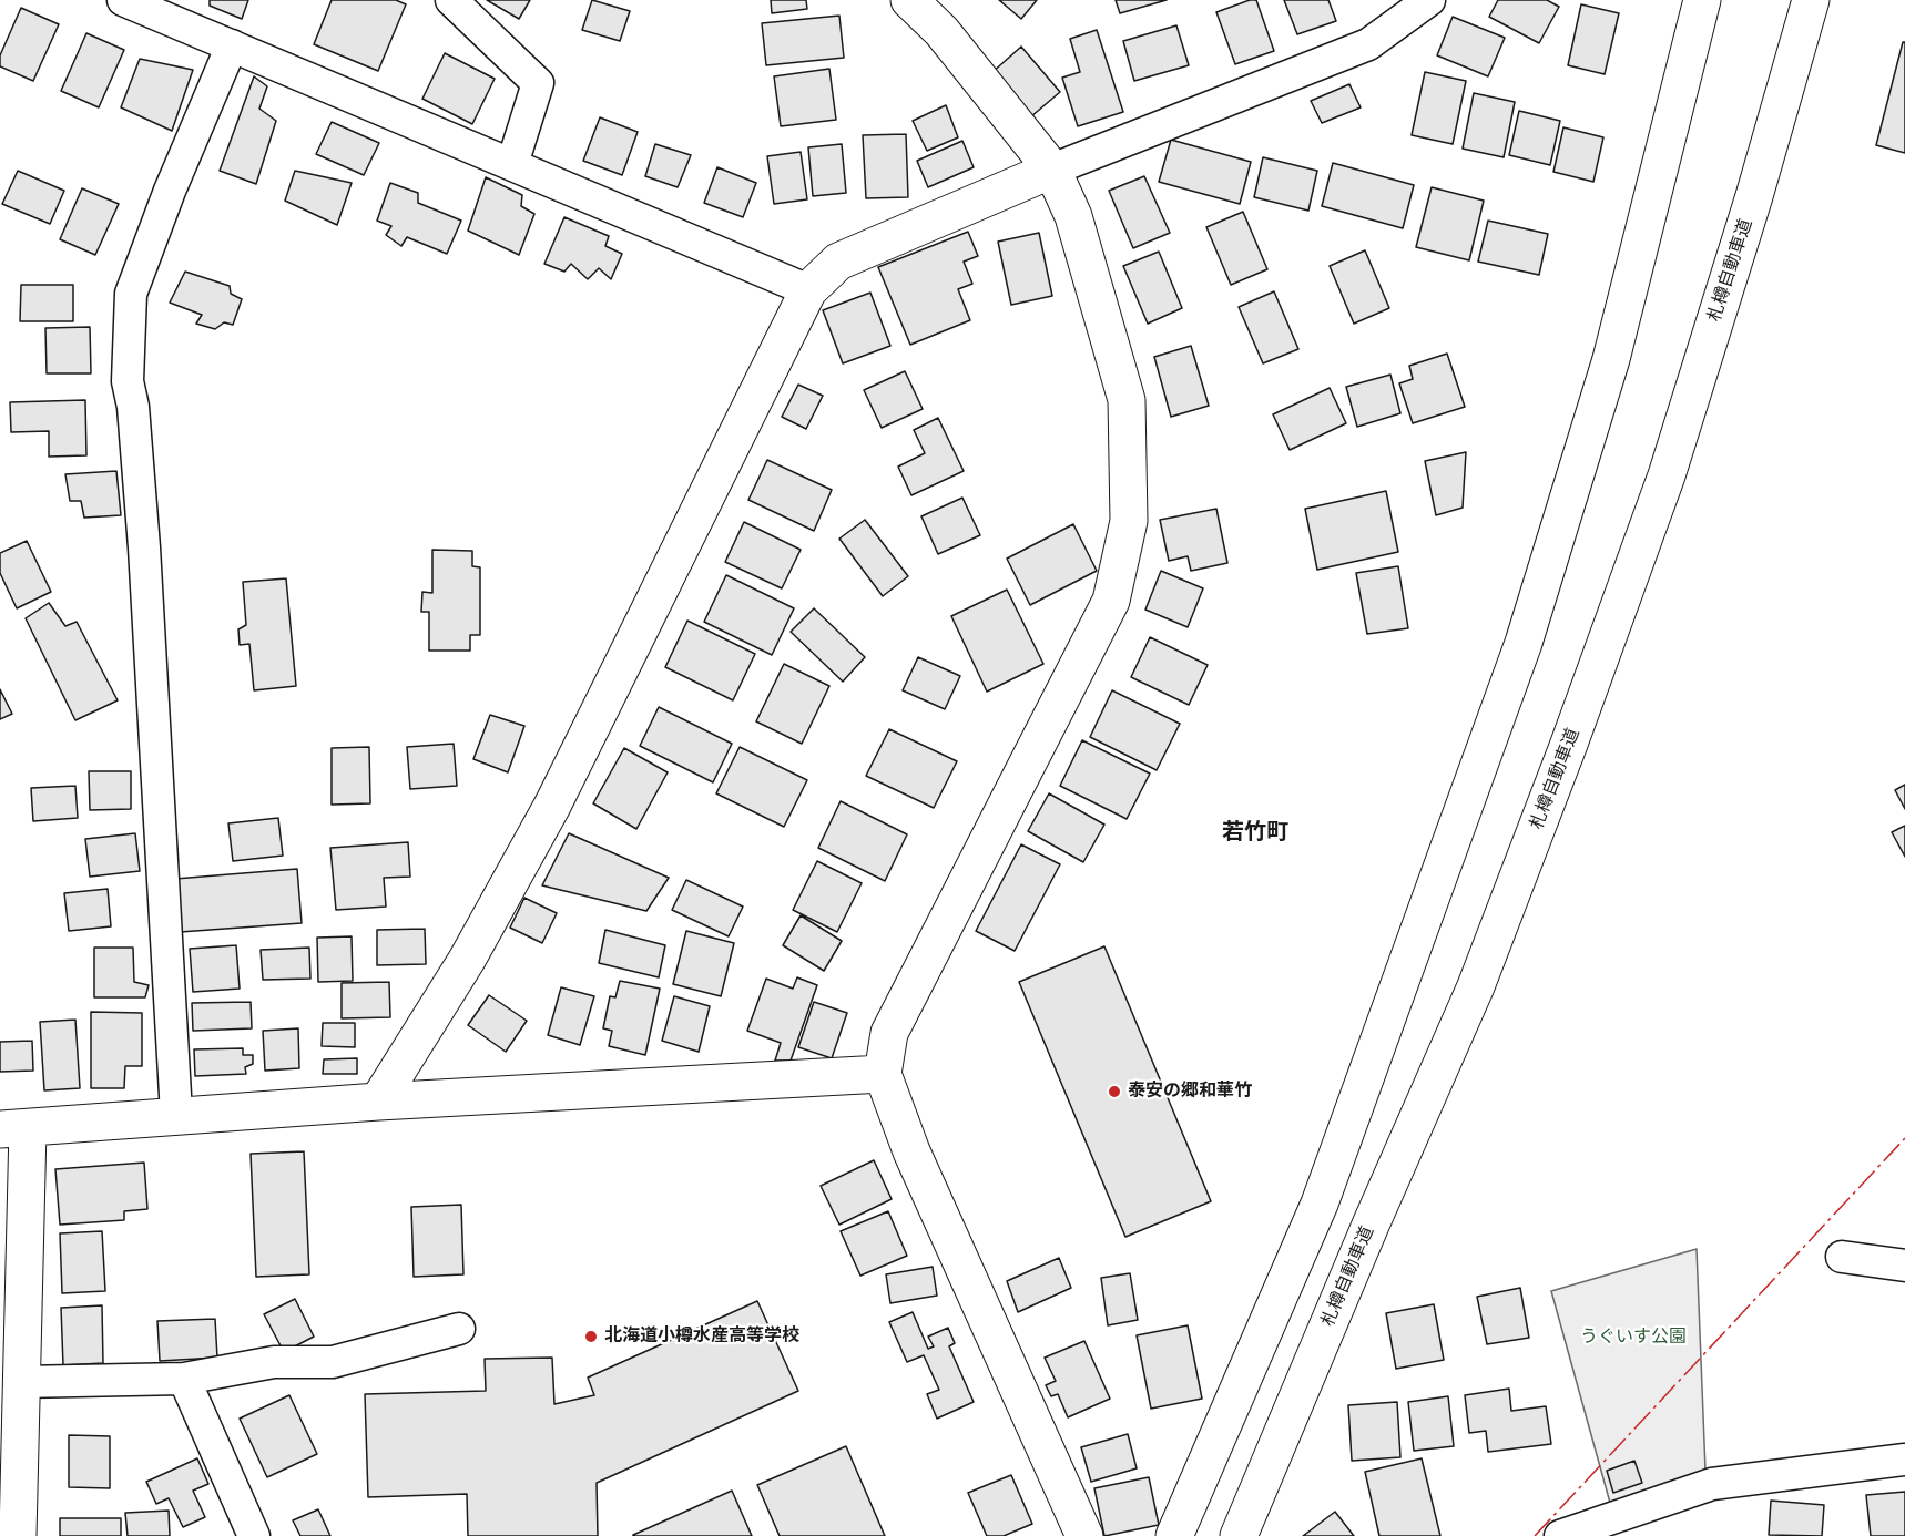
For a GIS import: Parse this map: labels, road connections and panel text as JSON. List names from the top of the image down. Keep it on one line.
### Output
{"streets":{"main road":["札樽自動車道"]},"districts":["若竹町"],"parks":["うぐいす公園"],"places":["泰安の郷和華竹","北海道小樽水産高等学校"]}
